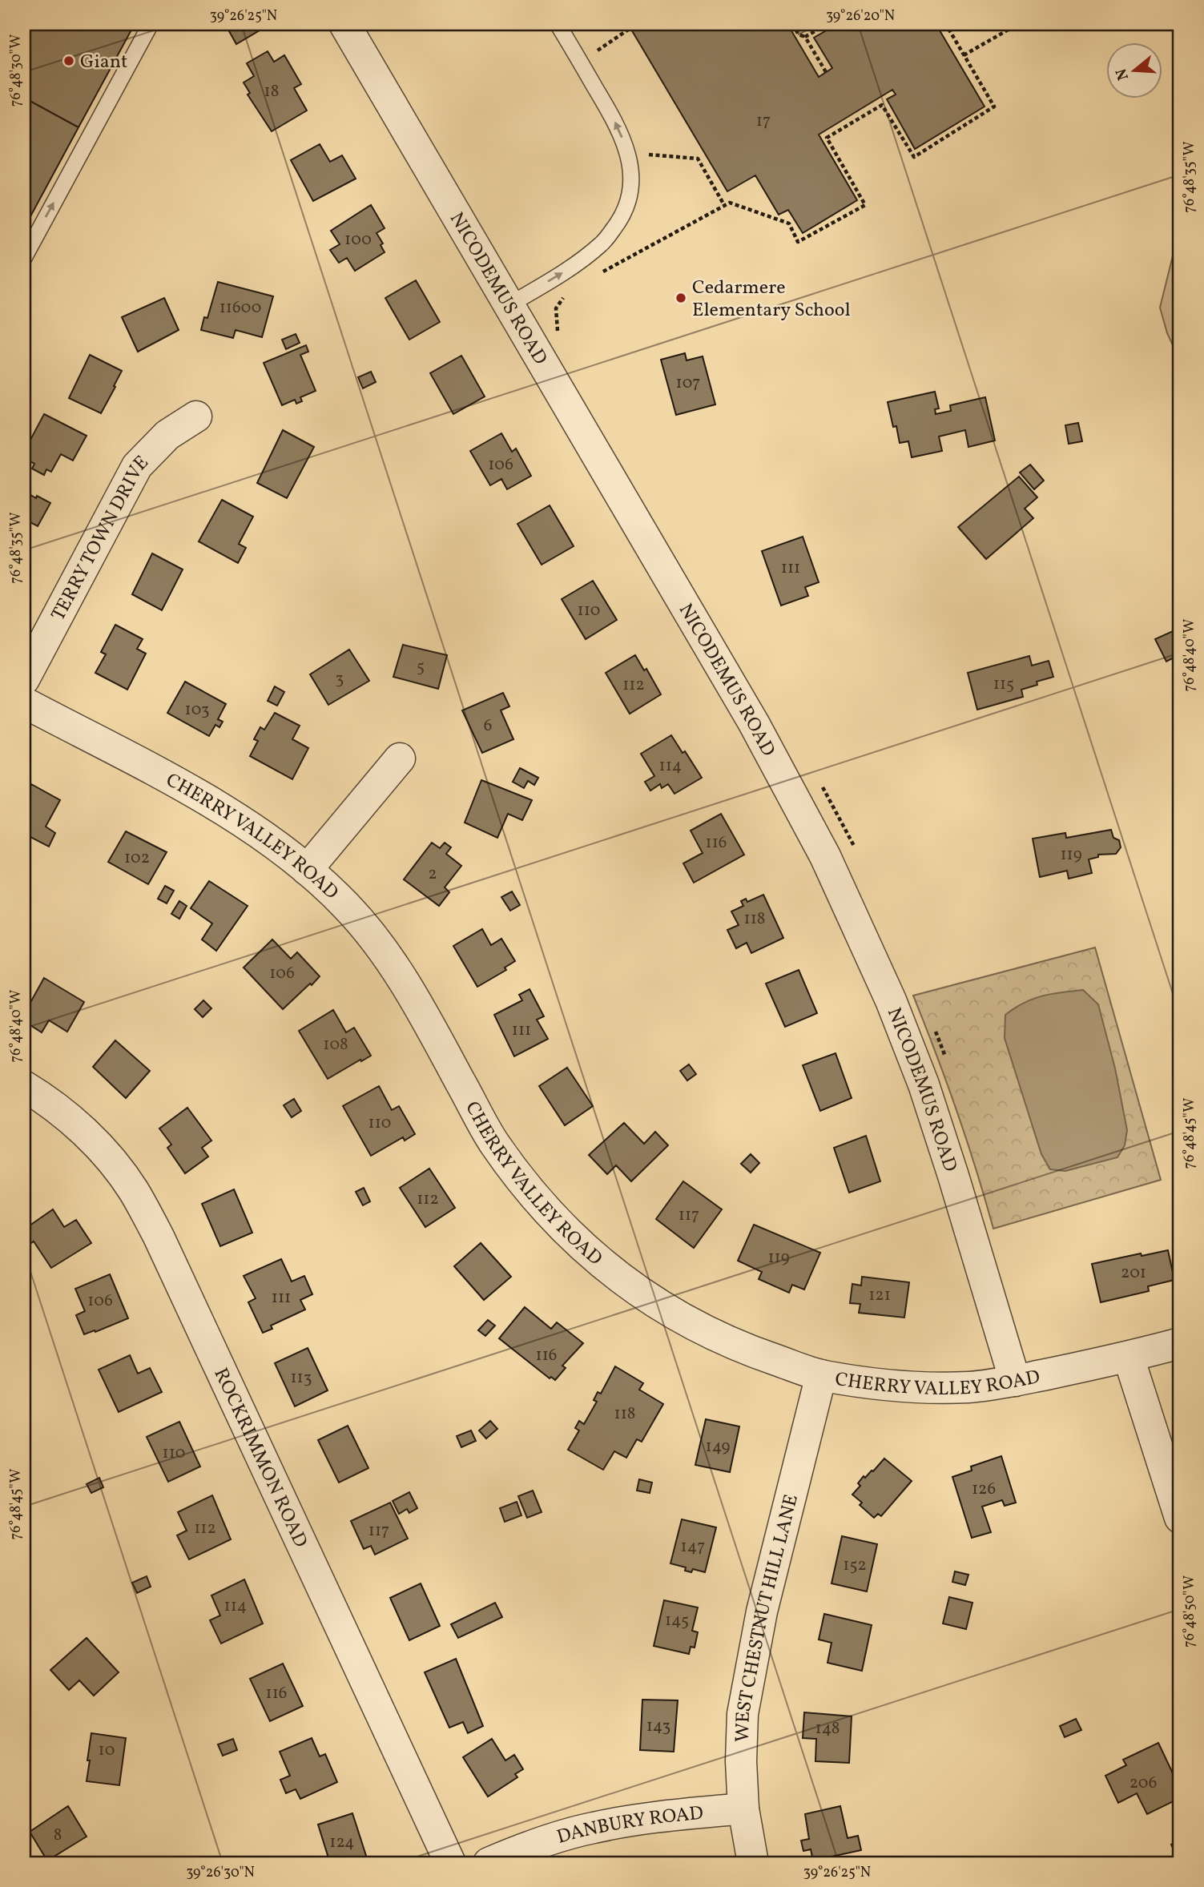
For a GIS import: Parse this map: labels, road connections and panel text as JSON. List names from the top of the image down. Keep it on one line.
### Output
{"streets":{"street":["NICODEMUS ROAD","TERRY TOWN DRIVE","CHERRY VALLEY ROAD","ROCKRIMMON ROAD","WEST CHESTNUT HILL LANE","DANBURY ROAD"]},"crossings":[["NICODEMUS ROAD","CHERRY VALLEY ROAD"],["CHERRY VALLEY ROAD","WEST CHESTNUT HILL LANE"],["WEST CHESTNUT HILL LANE","DANBURY ROAD"]],"places":["Giant","Cedarmere Elementary School"],"house_numbers":["18","17","100","11600","107","106","111","110","5","3","115","112","103","6","114","116","119","102","2","118","106","111","108","110","112","117","119","201","121","111","106","116","113","118","149","110","126","112","117","147","152","114","145","116","143","148","10","206","8","124"],"north":"left","coordinates":["39°26'25\"N","39°26'20\"N","76°48'30\"W","76°48'35\"W","76°48'40\"W","76°48'45\"W","76°48'50\"W","39°26'30\"N"]}
